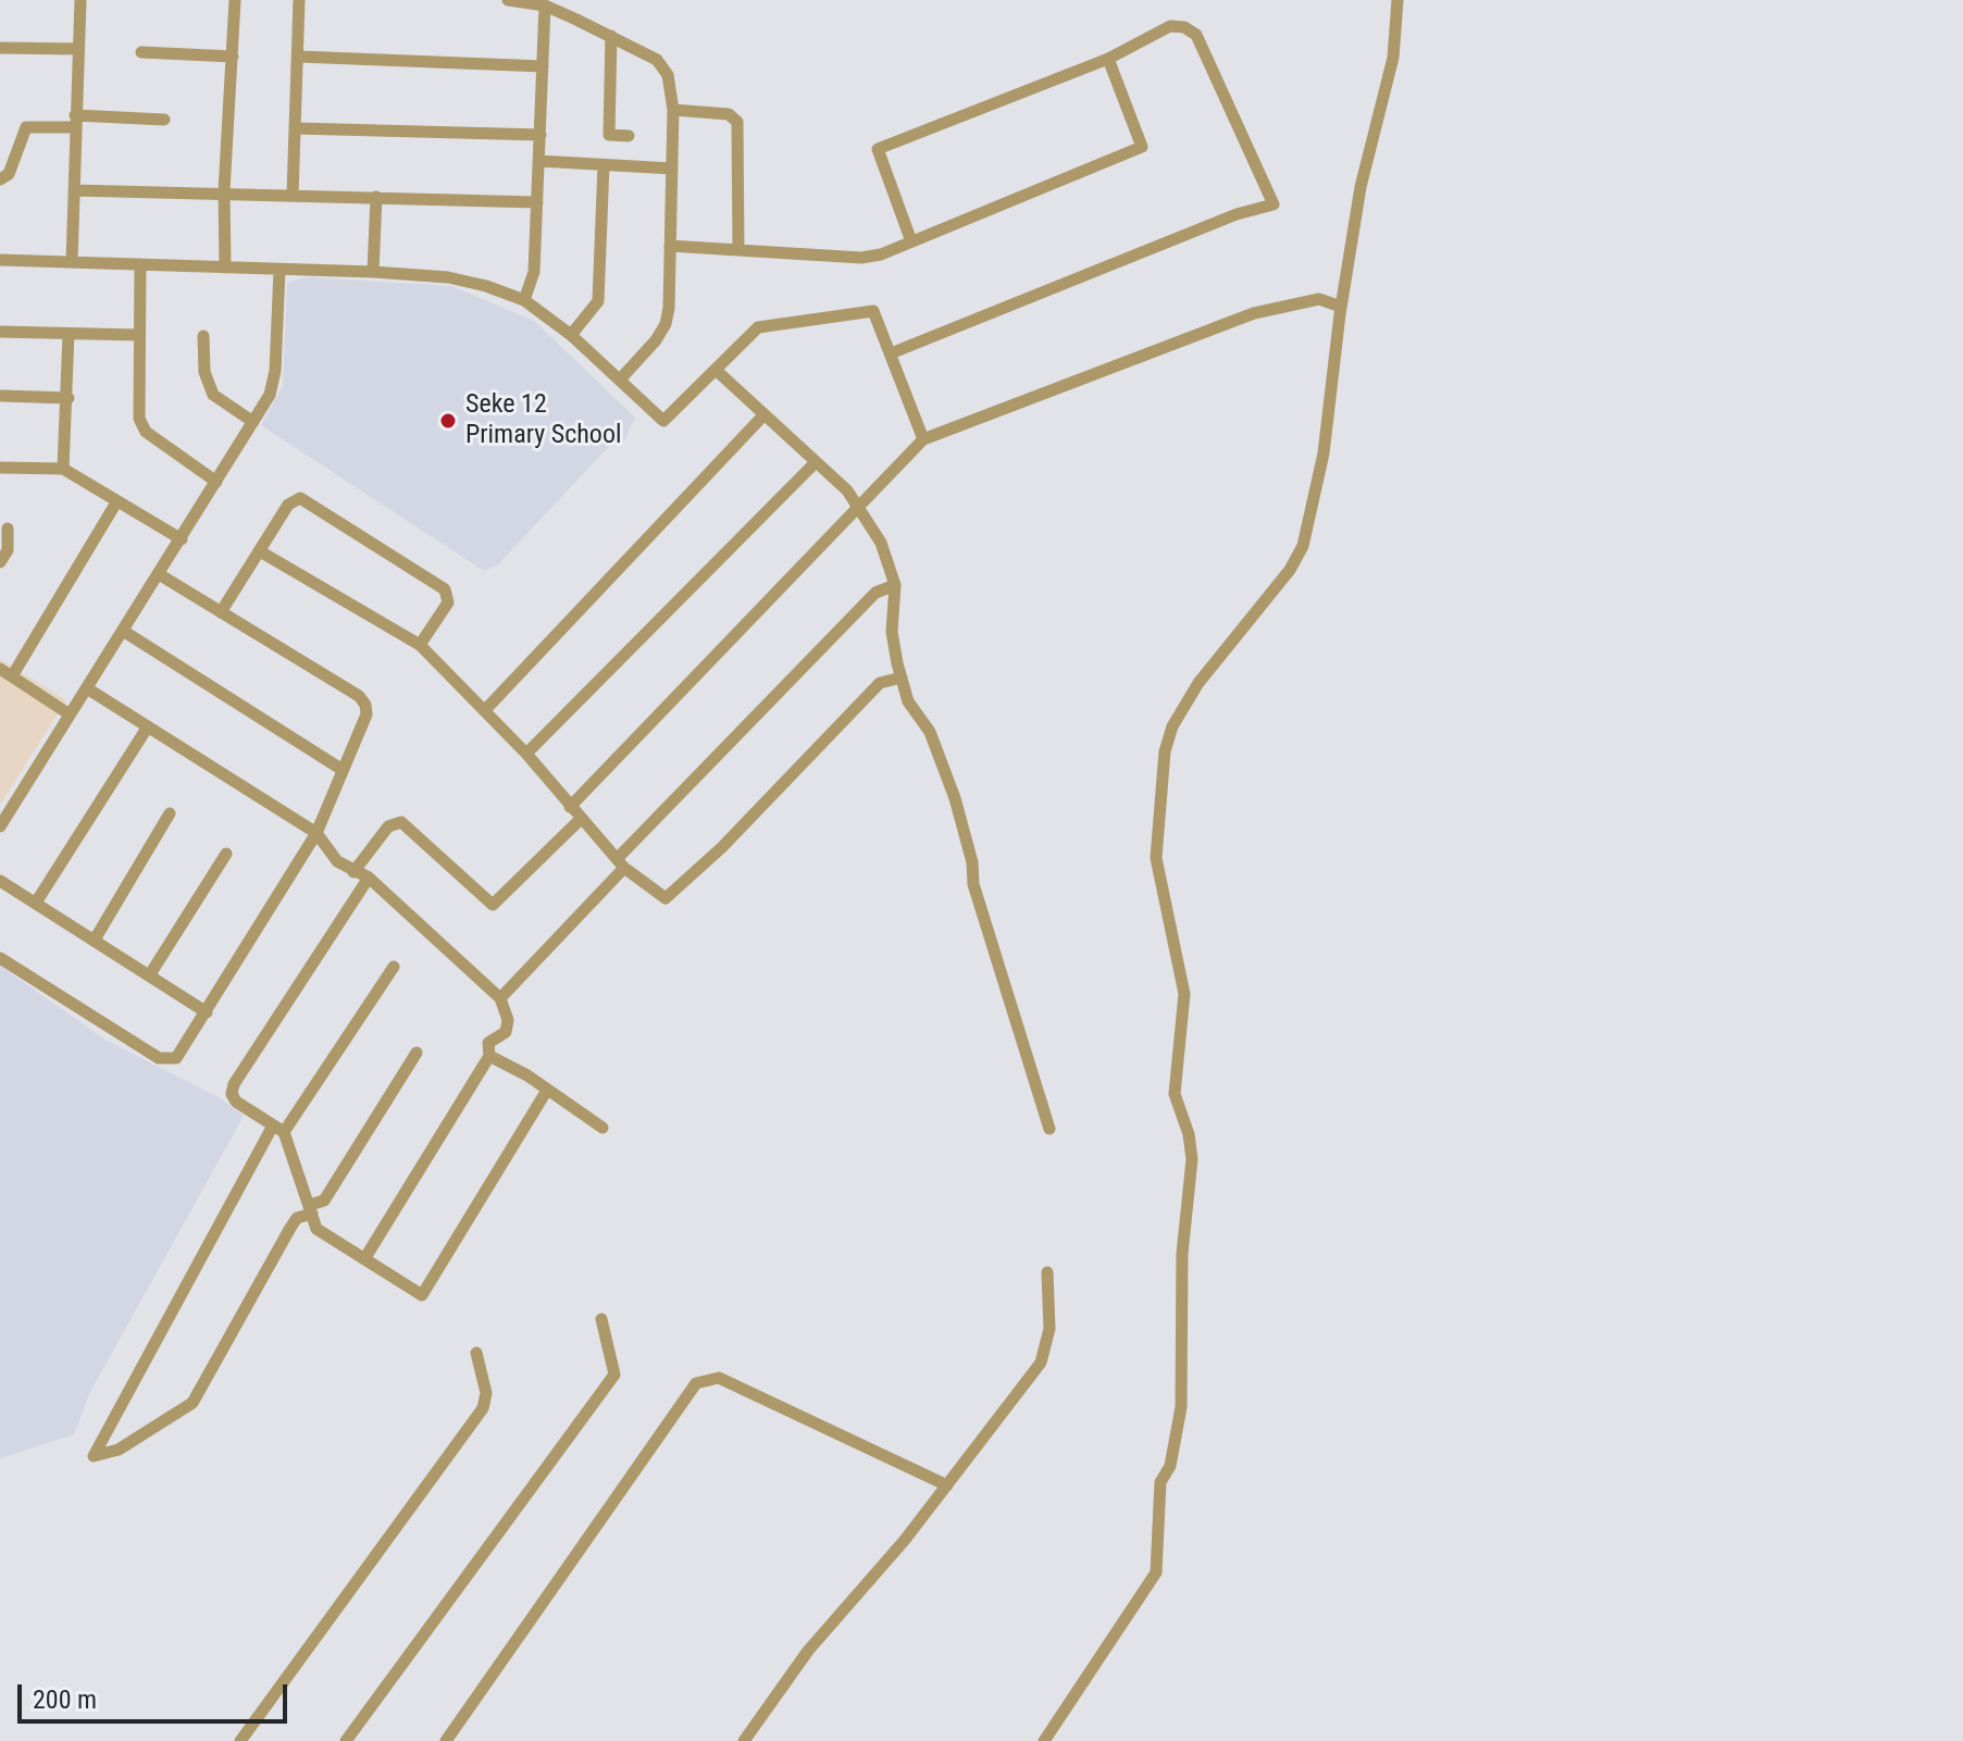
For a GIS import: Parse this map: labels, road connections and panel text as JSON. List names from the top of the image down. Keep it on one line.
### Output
{"places":["Seke 12 Primary School"],"scale_bar":"200 m"}
